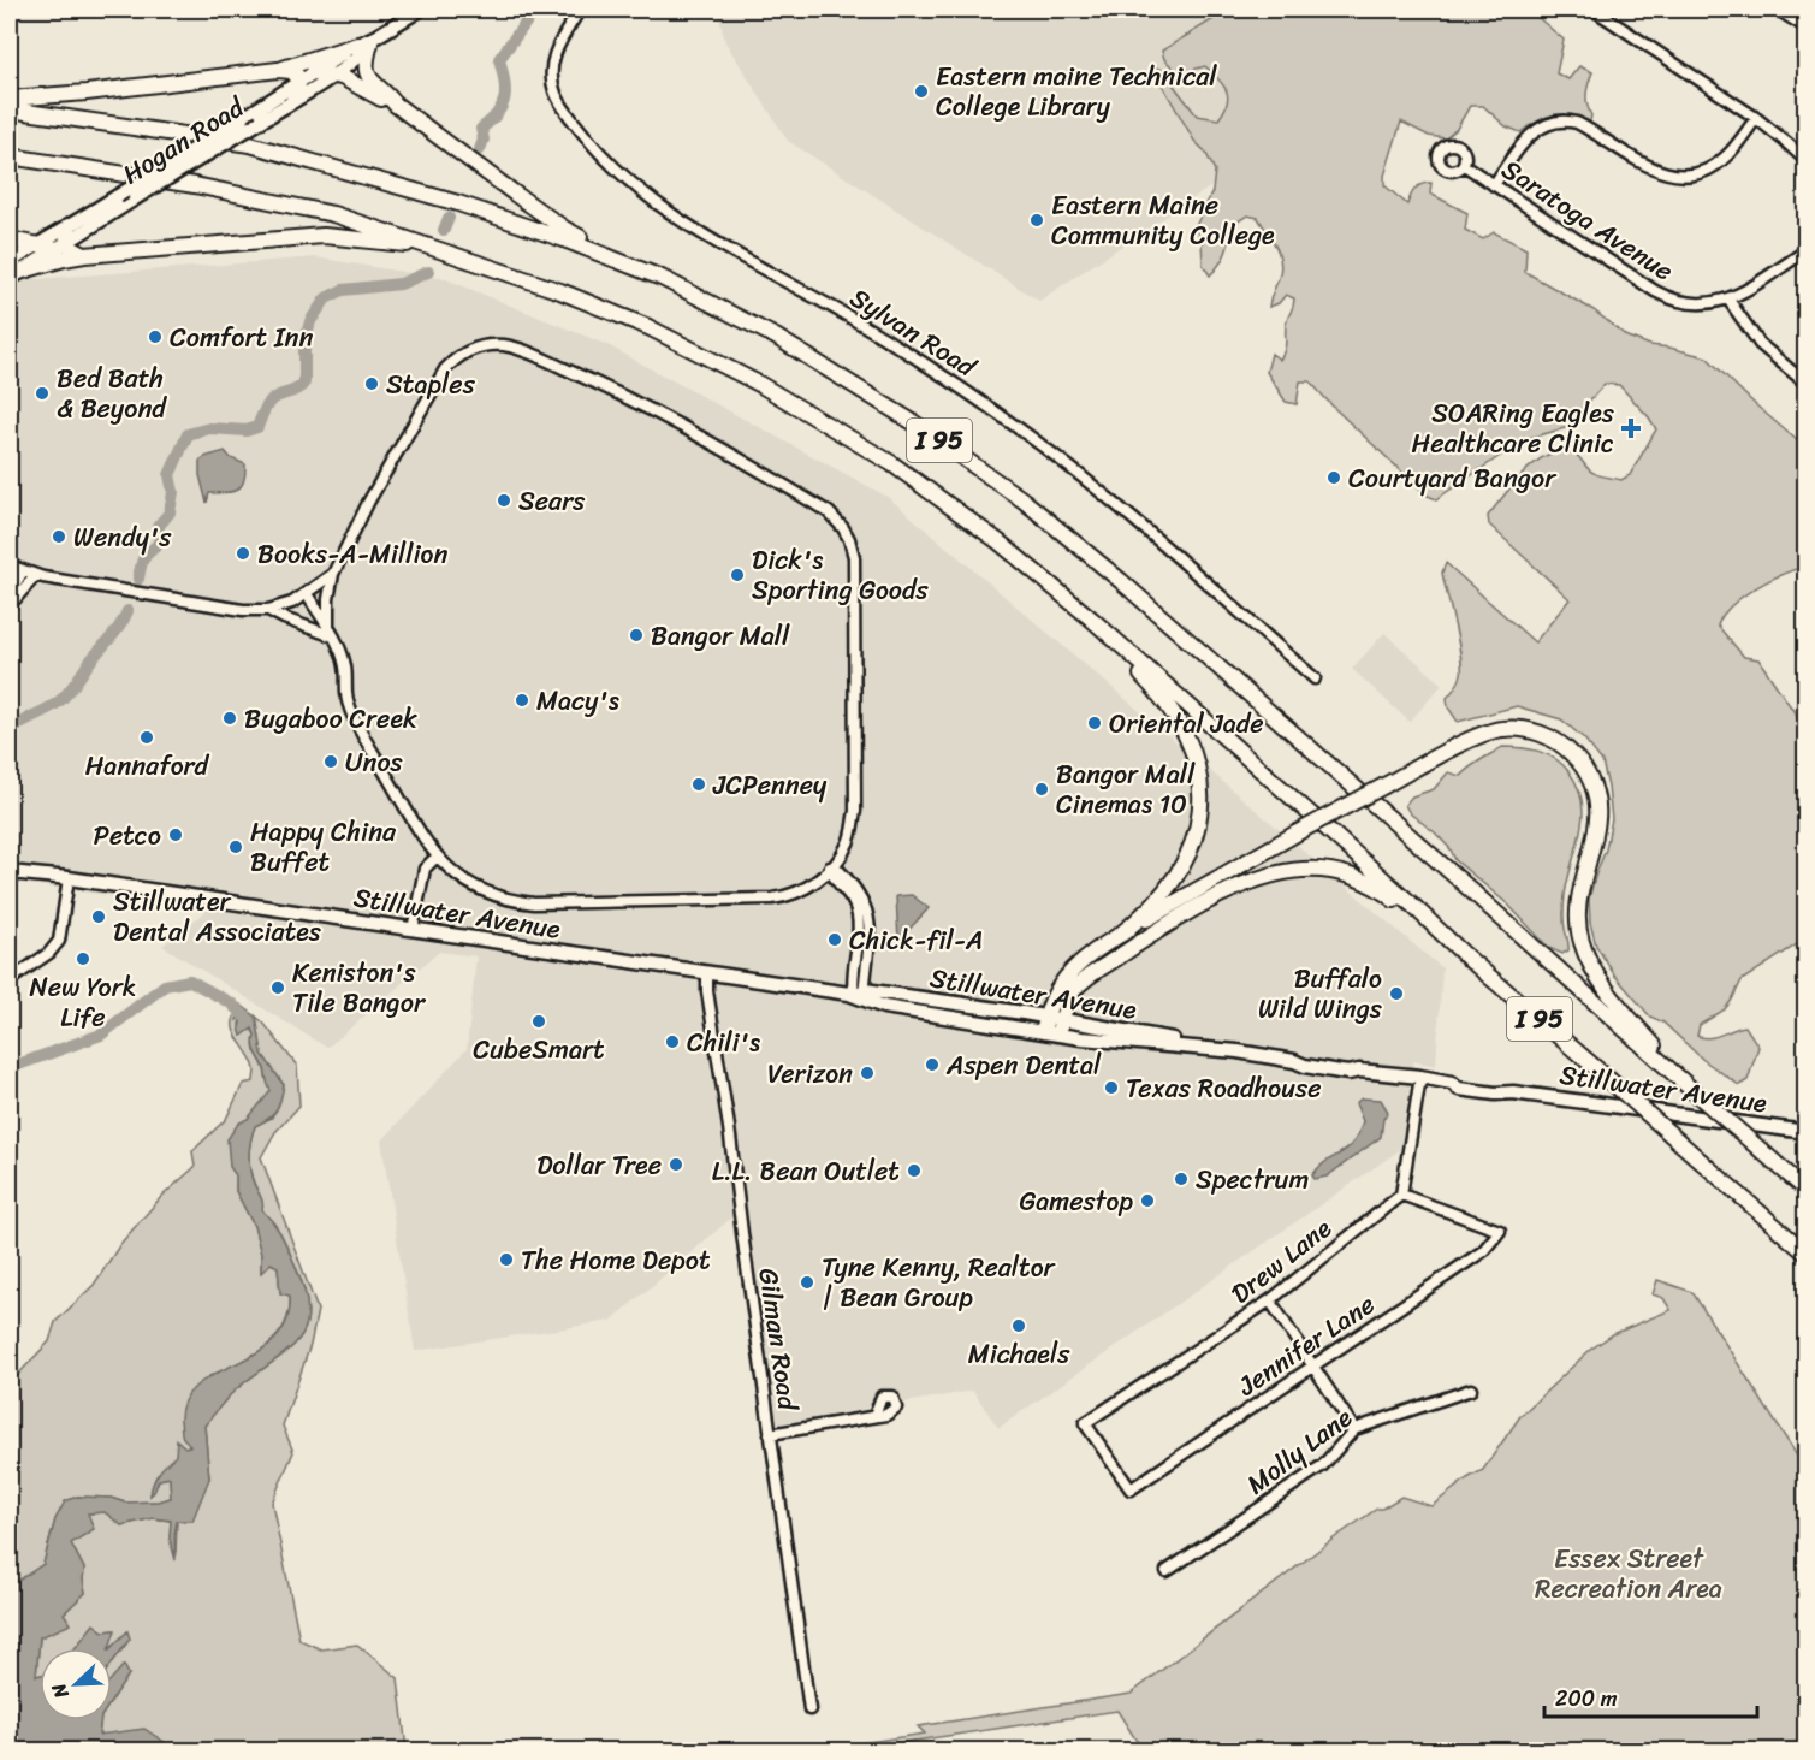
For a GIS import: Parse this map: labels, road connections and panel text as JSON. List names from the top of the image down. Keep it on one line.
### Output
{"streets":{"highway":["I 95"],"main road":["Hogan Road","Stillwater Avenue"],"street":["Saratoga Avenue","Sylvan Road","Drew Lane","Gilman Road","Jennifer Lane","Molly Lane"]},"crossings":[["Stillwater Avenue","Gilman Road"],["Drew Lane","Jennifer Lane"]],"parks":["Essex Street Recreation Area"],"places":{"other":["Eastern maine Technical College Library","Eastern Maine Community College","Comfort Inn","Staples","Bed Bath & Beyond","Courtyard Bangor","Sears","Wendy's","Books-A-Million","Dick's Sporting Goods","Bangor Mall","Macy's","Bugaboo Creek","Oriental Jade","Hannaford","Unos","JCPenney","Bangor Mall Cinemas 10","Petco","Happy China Buffet","Stillwater Dental Associates","Chick-fil-A","New York Life","Keniston's Tile Bangor","Buffalo Wild Wings","CubeSmart","Chili's","Aspen Dental","Verizon","Texas Roadhouse","Dollar Tree","L.L. Bean Outlet","Spectrum","Gamestop","The Home Depot","Tyne Kenny, Realtor | Bean Group","Michaels"],"health":["SOARing Eagles Healthcare Clinic"]},"scale_bar":"200 m","north":"bottom left"}
